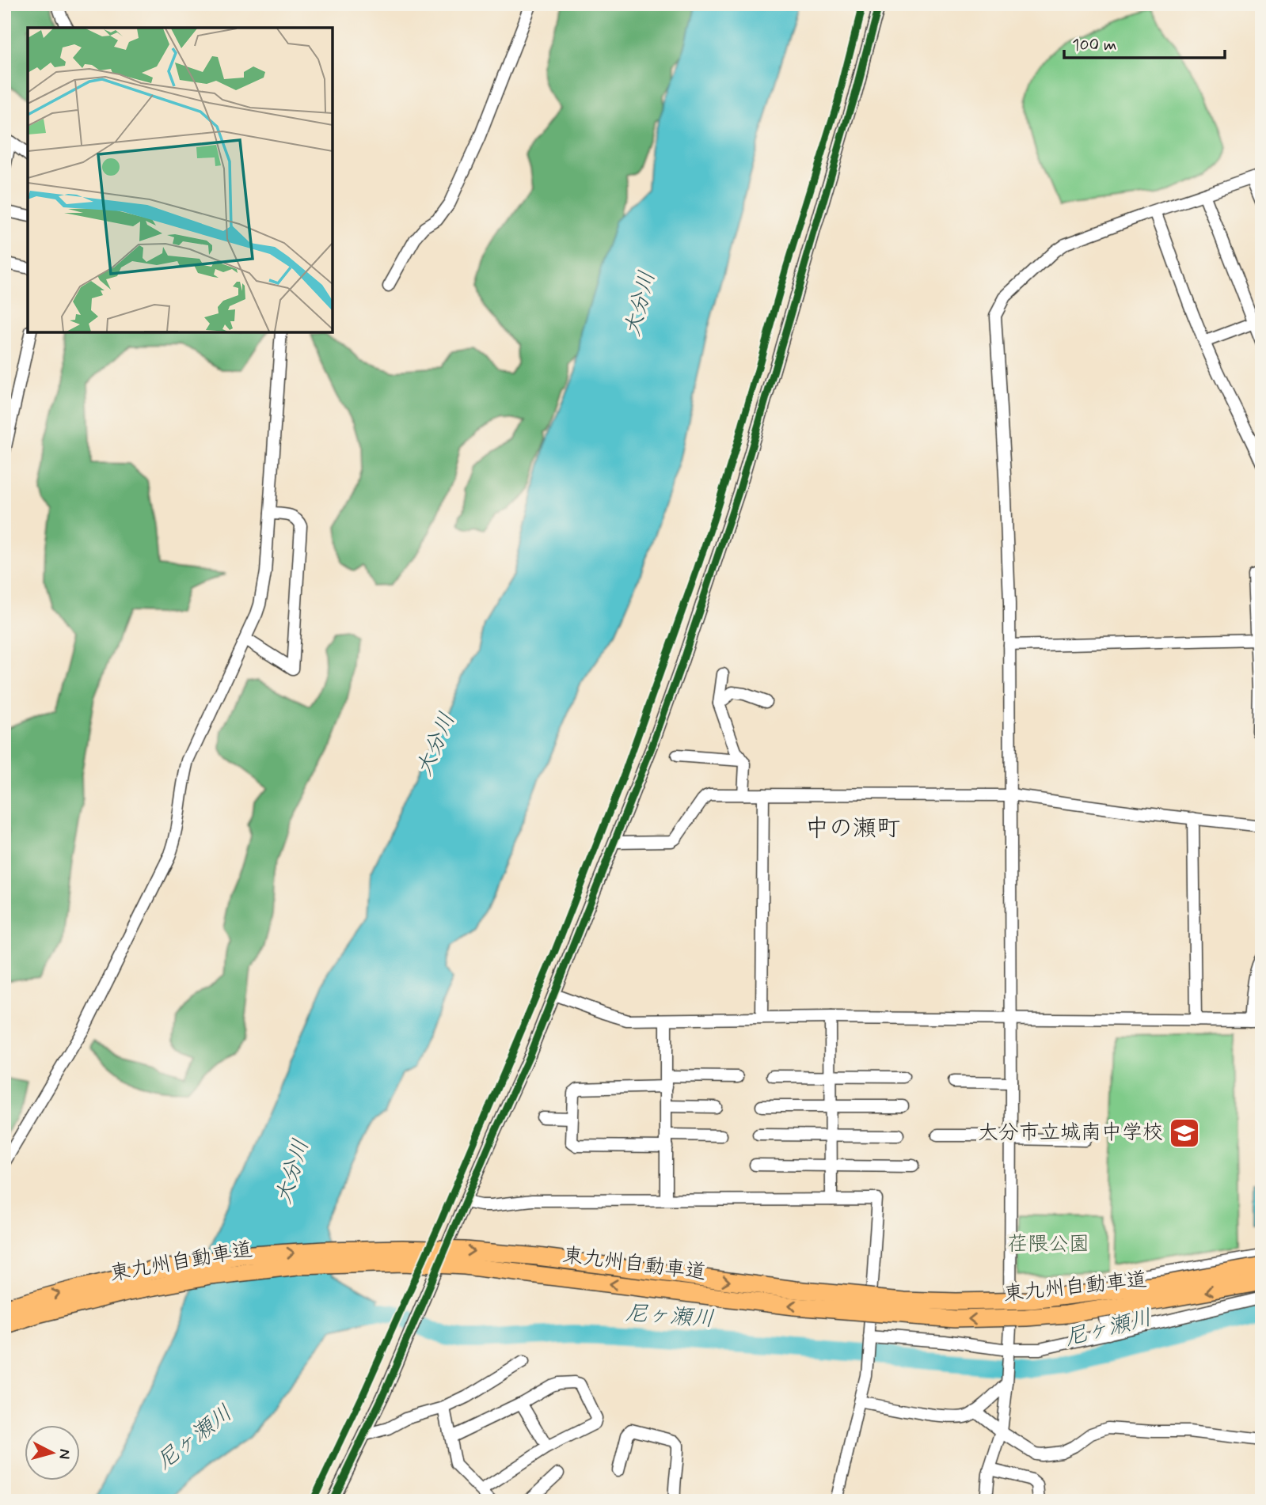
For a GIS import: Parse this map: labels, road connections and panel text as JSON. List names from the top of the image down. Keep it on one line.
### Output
{"streets":{"highway":["東九州自動車道"]},"districts":["中の瀬町"],"water":["大分川","尼ヶ瀬川"],"parks":["荏隈公園"],"places":{"school or university":["大分市立城南中学校"]},"scale_bar":"100 m","north":"right"}
